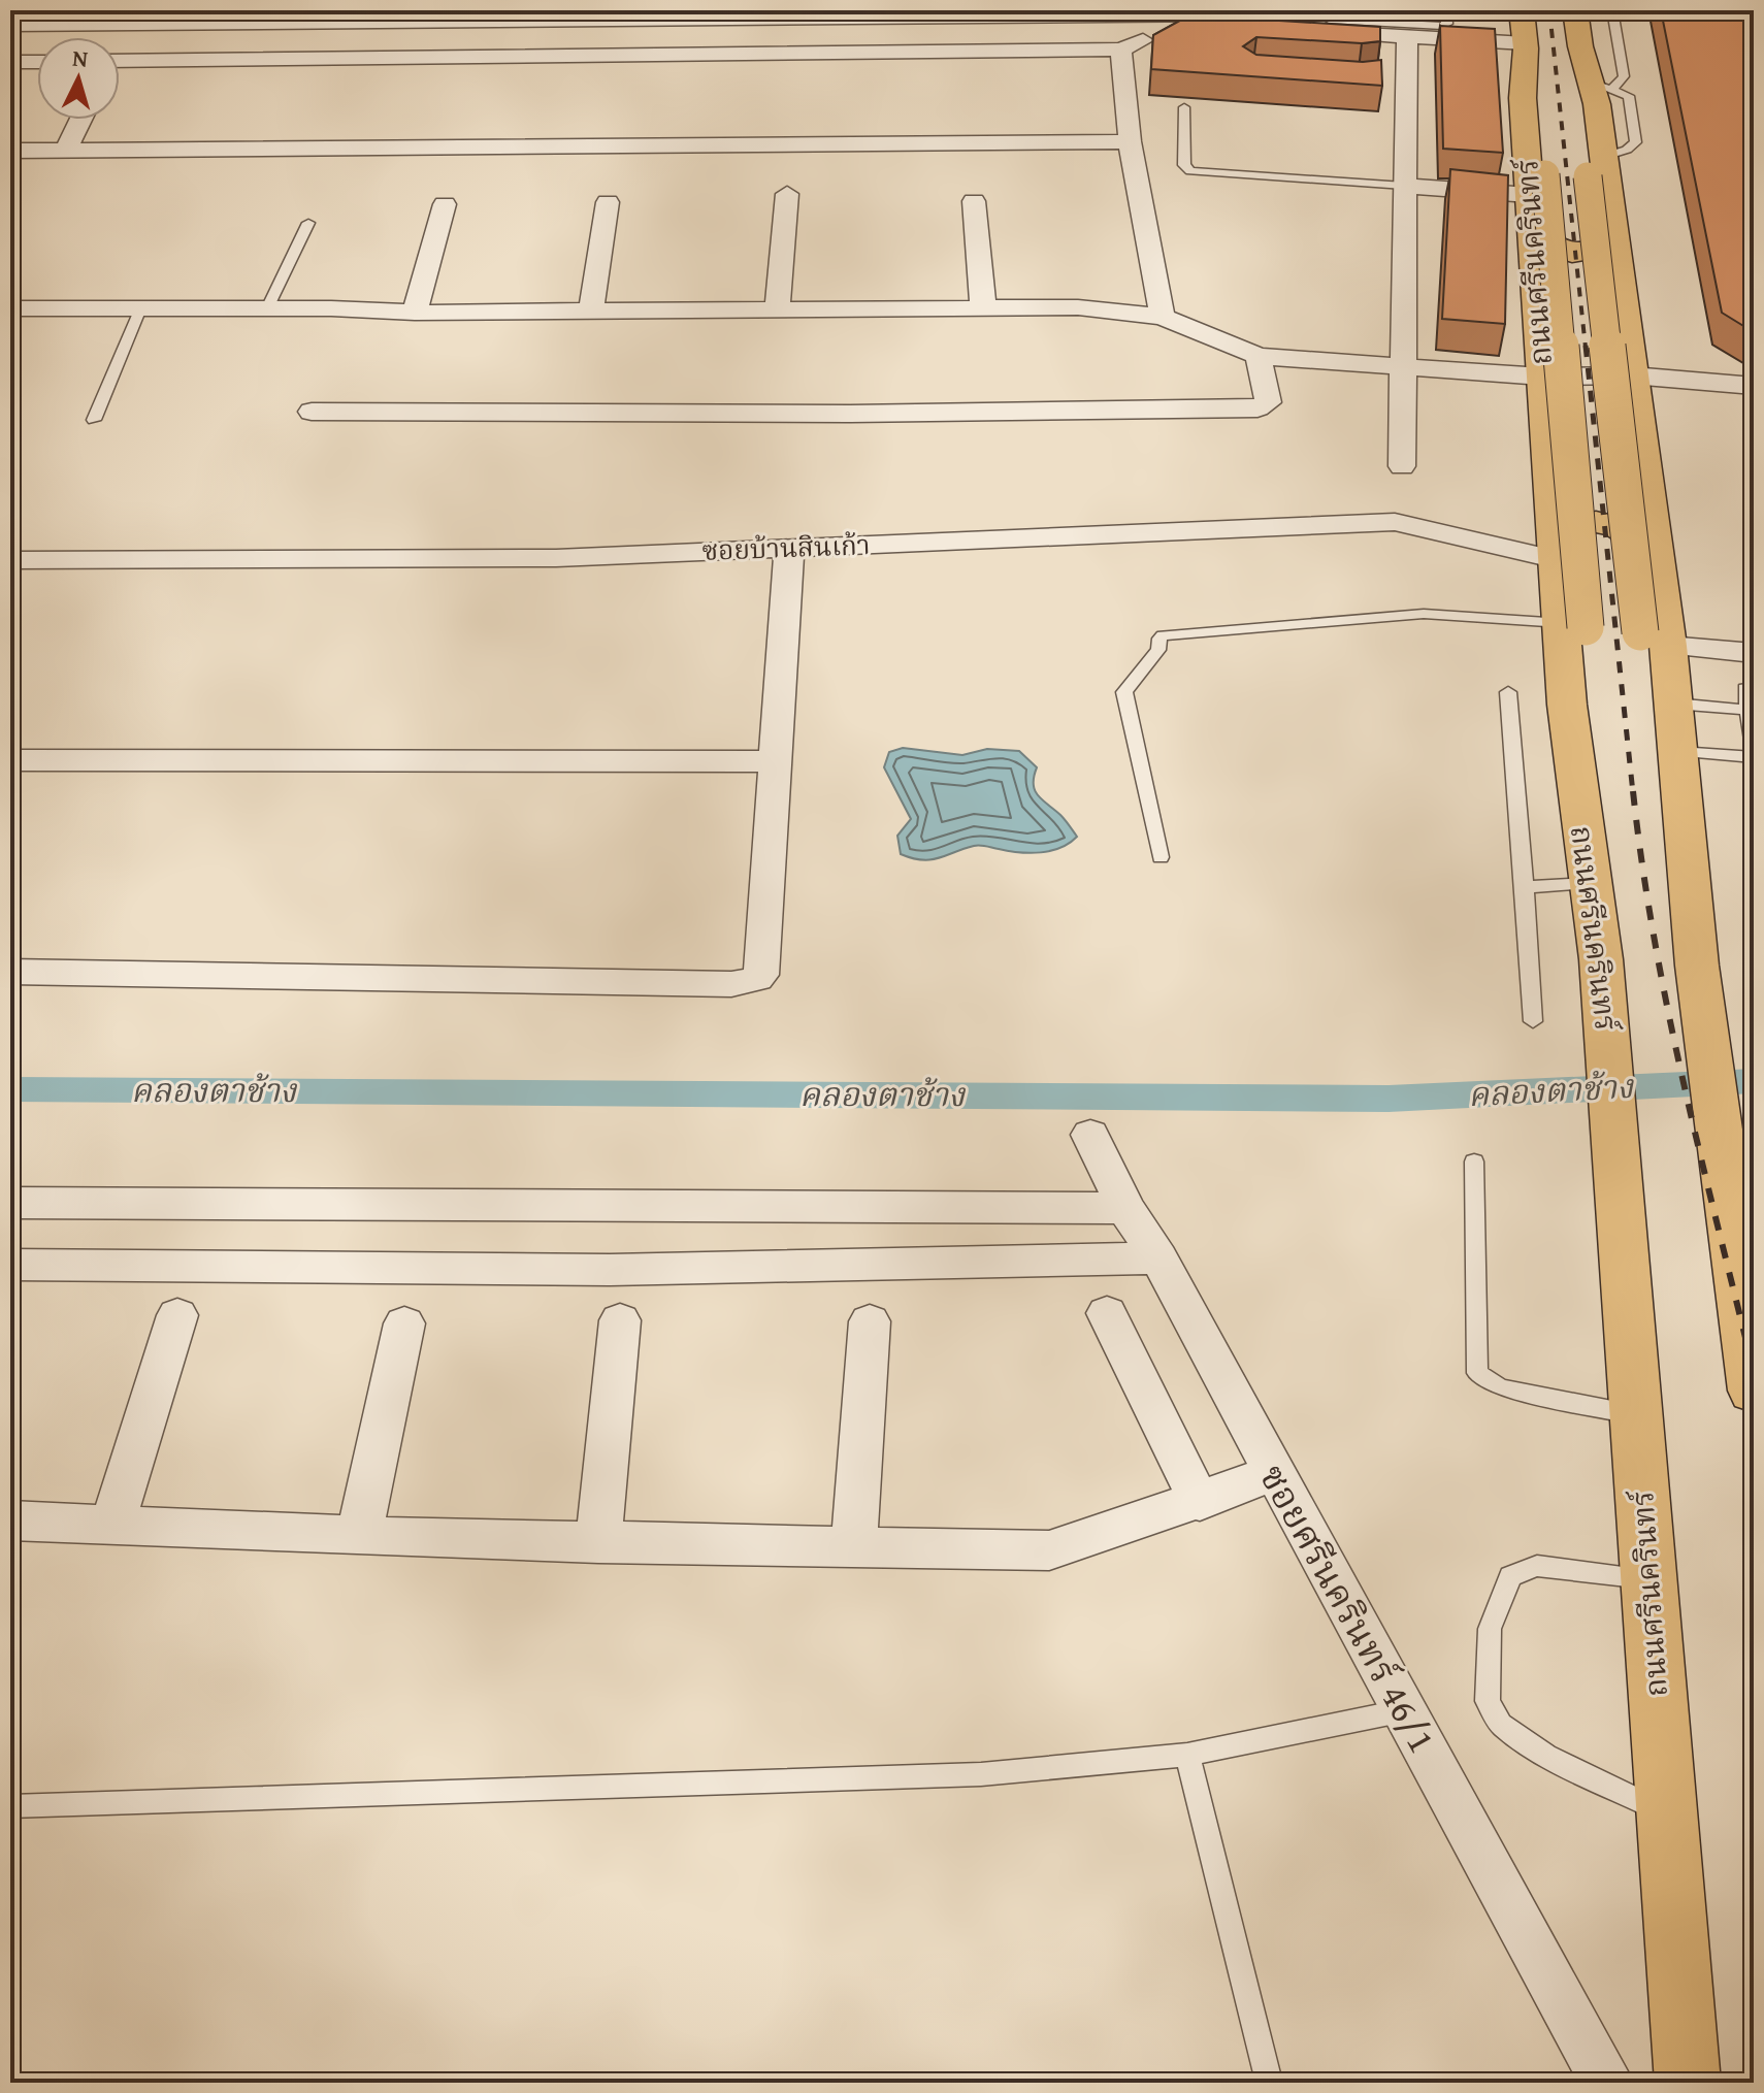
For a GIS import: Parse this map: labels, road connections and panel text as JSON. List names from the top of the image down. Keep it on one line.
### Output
{"streets":{"main road":["ถนนศรีนครินทร์"],"street":["ซอยบ้านสินเก้า","ซอยศรีนครินทร์ 46/1"]},"crossings":[["ถนนศรีนครินทร์","ซอยบ้านสินเก้า"]],"water":["คลองตาช้าง"],"north":"top"}
